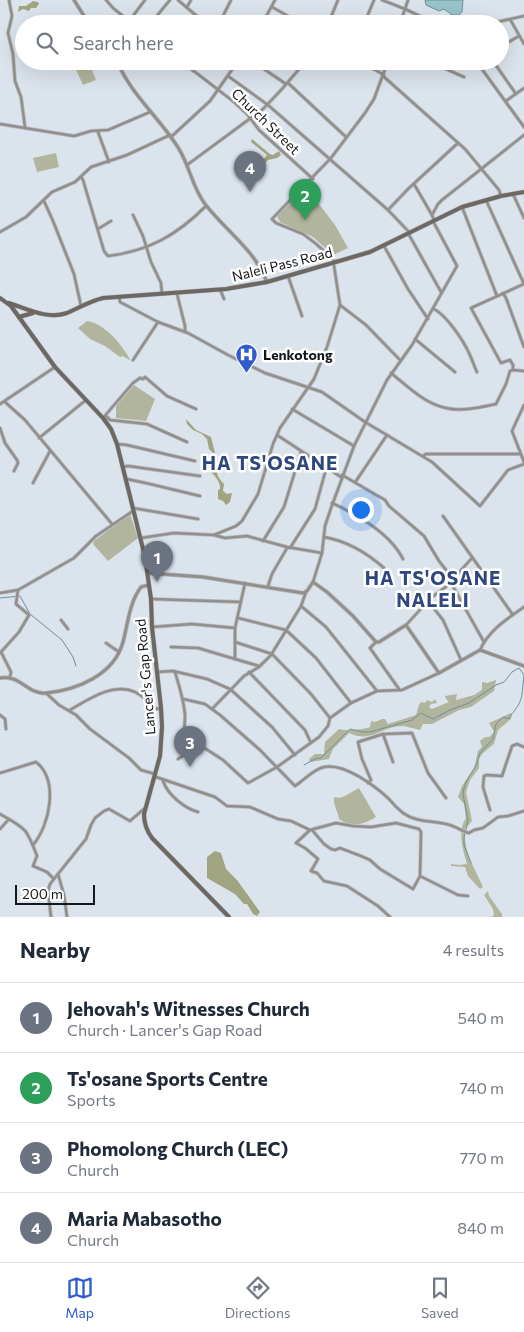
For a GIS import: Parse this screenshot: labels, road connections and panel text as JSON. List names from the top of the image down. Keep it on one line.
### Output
{"streets":{"main road":["Naleli Pass Road","Lancer's Gap Road"],"street":["Church Street"]},"districts":["HA TS'OSANE","HA TS'OSANE NALELI"],"places":{"hospital":["Lenkotong"]},"scale_bar":"200 m","page":{"search":"Search here","pins":["4","2","1","3"],"scale":"200 m","heading":["Nearby","4 results"],"list":[{"mark":"1","name":"Jehovah's Witnesses Church","note":"Church · Lancer's Gap Road","value":"540 m"},{"mark":"2","name":"Ts'osane Sports Centre","note":"Sports","value":"740 m"},{"mark":"3","name":"Phomolong Church (LEC)","note":"Church","value":"770 m"},{"mark":"4","name":"Maria Mabasotho","note":"Church","value":"840 m"}],"nav":["Map","Directions","Saved"]}}
